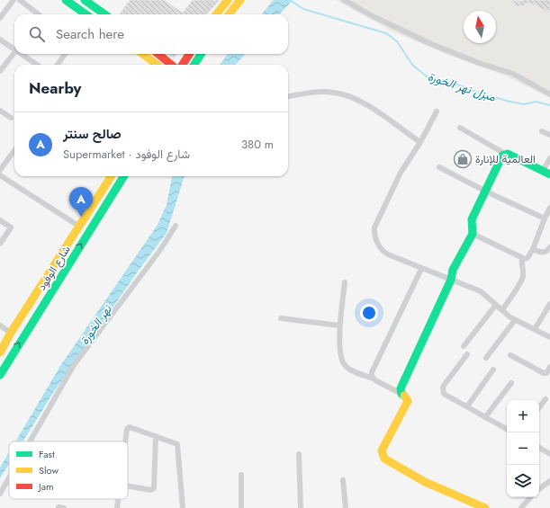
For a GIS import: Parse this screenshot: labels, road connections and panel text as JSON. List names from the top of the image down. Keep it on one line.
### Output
{"streets":{"street":["شارع الوفود"]},"water":["مبزل نهر الخورة","نهر الخورة"],"places":{"shop":["العالمية للإنارة"]},"legend":["Fast","Slow","Jam"],"north":"top","page":{"search":"Search here","heading":"Nearby","list":[{"mark":"A","name":"صالح سنتر","note":"Supermarket · شارع الوفود","value":"380 m"}],"pins":"A","map_buttons":["+","−"]}}
